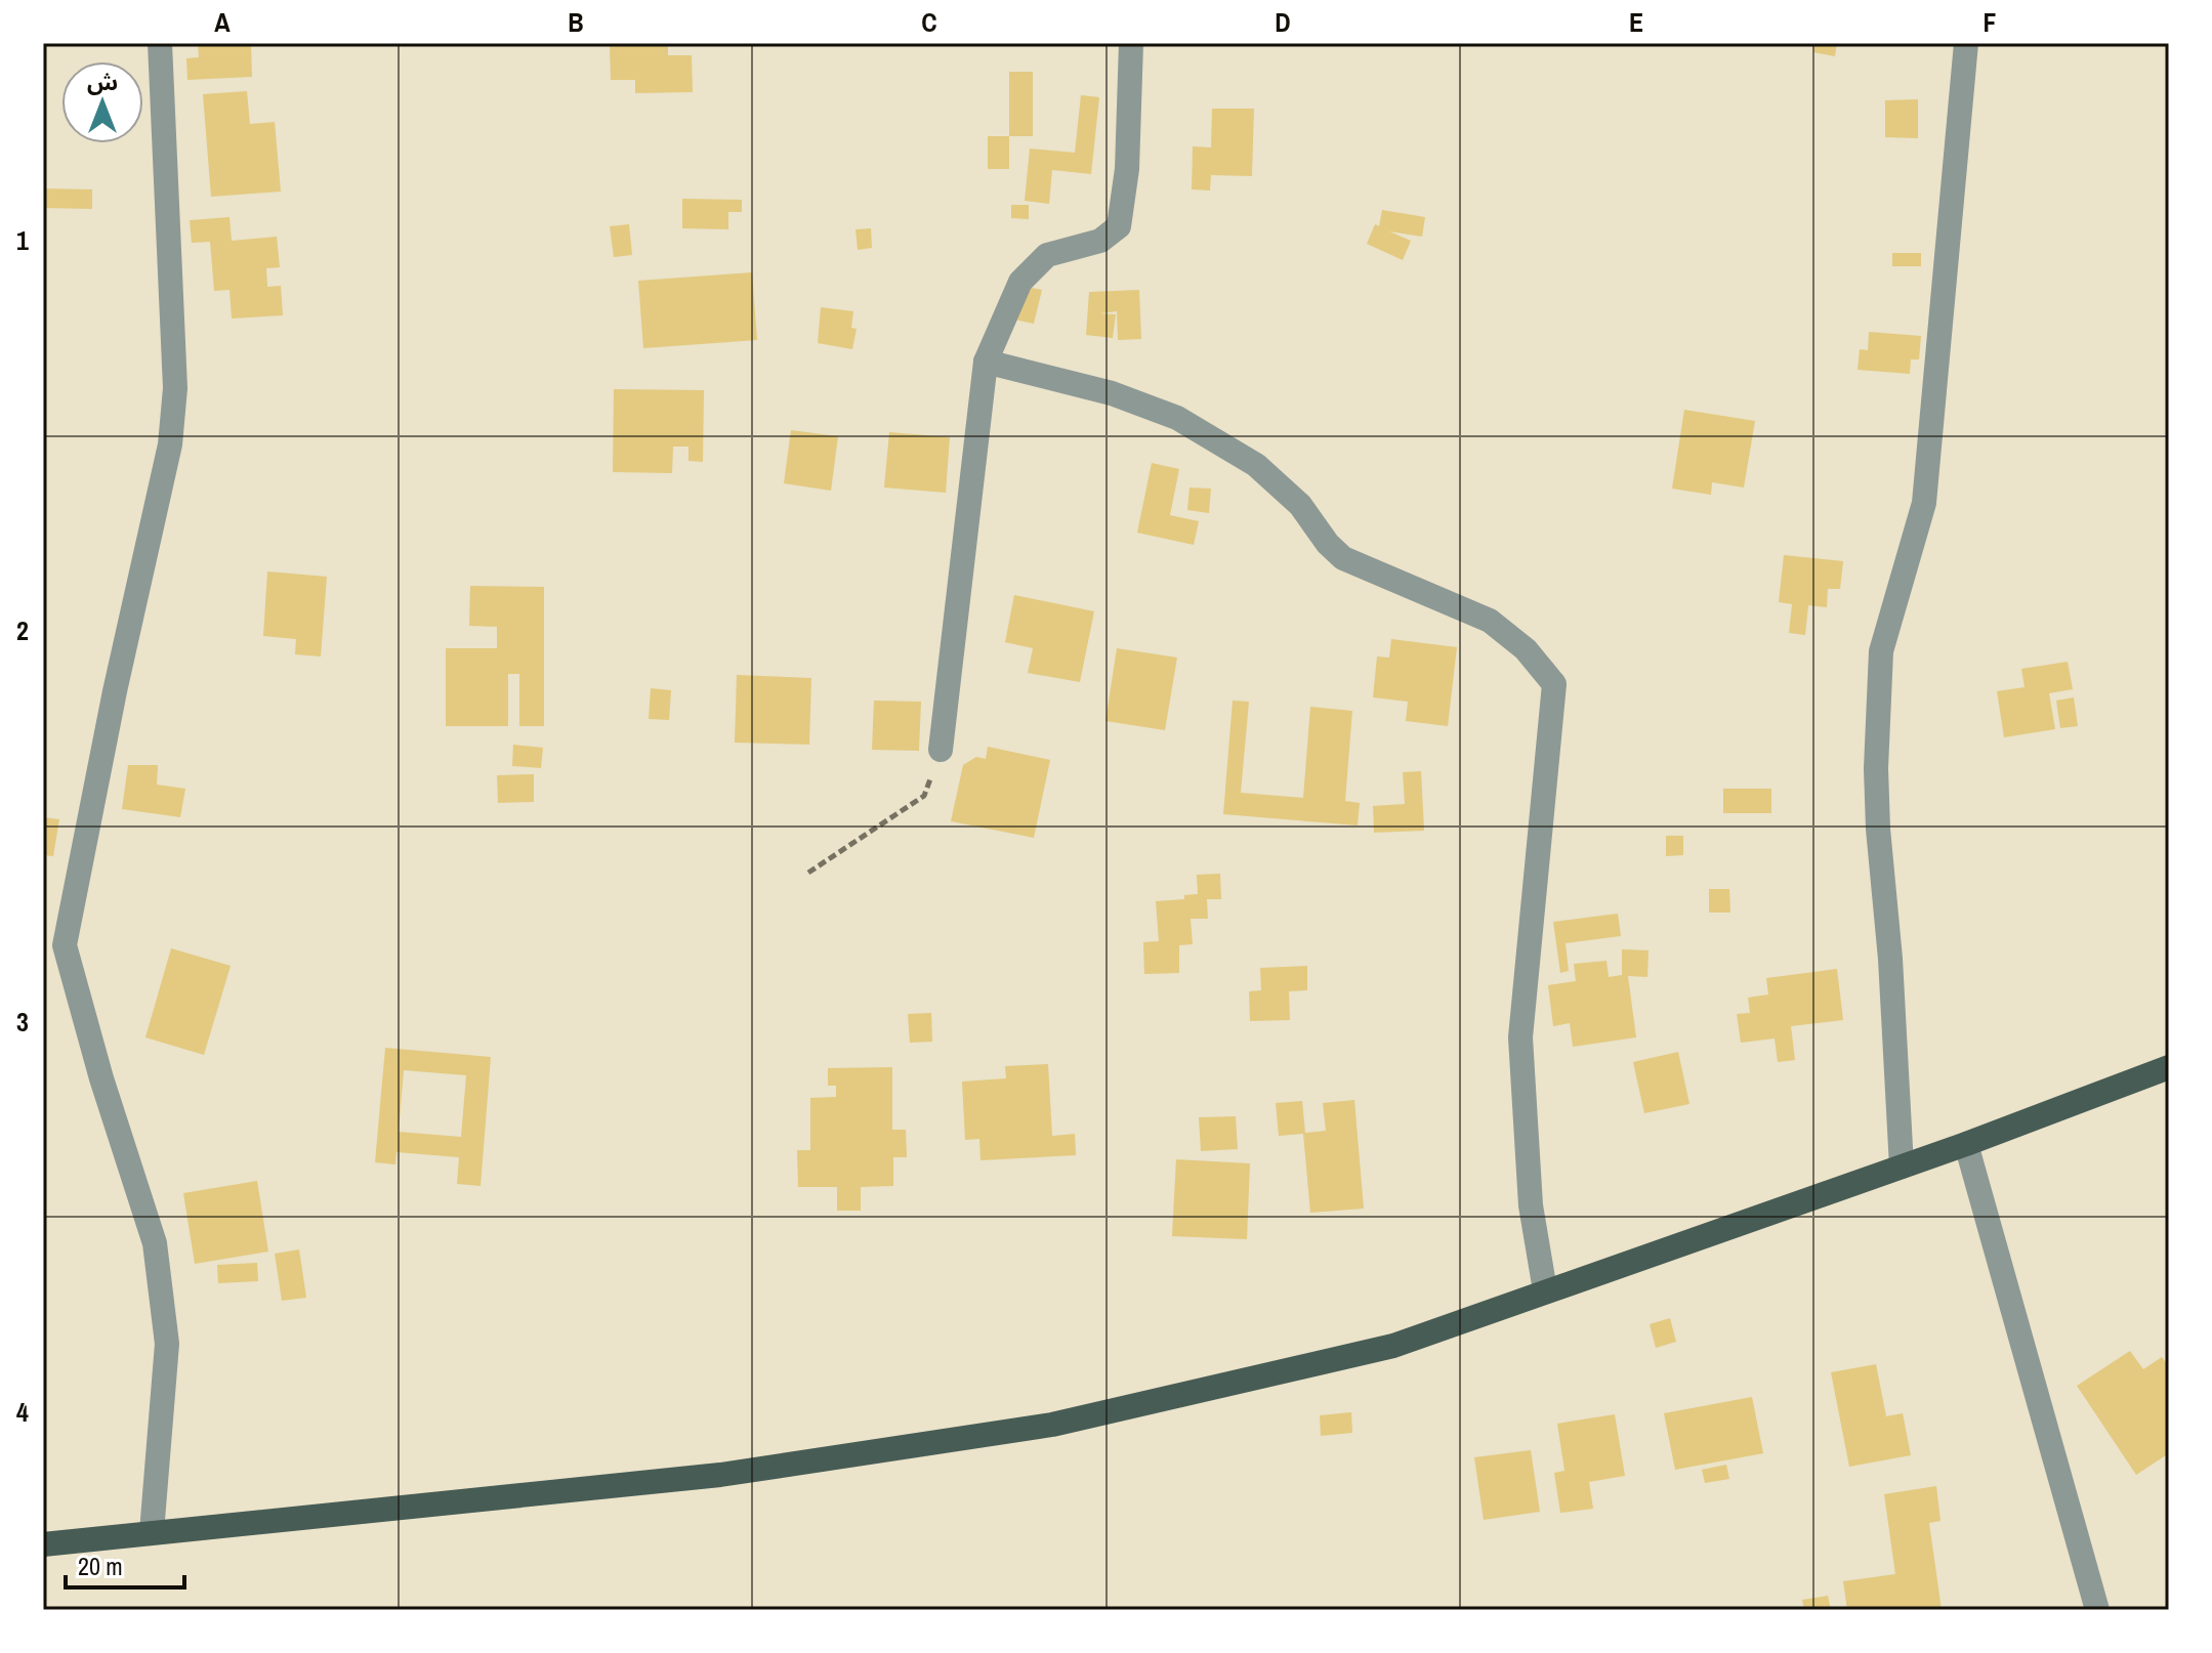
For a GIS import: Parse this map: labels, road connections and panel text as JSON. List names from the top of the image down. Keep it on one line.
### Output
{"scale_bar":"20 m","north":"top","grid":{"columns":["A","B","C","D","E","F"],"rows":["1","2","3","4"]}}
